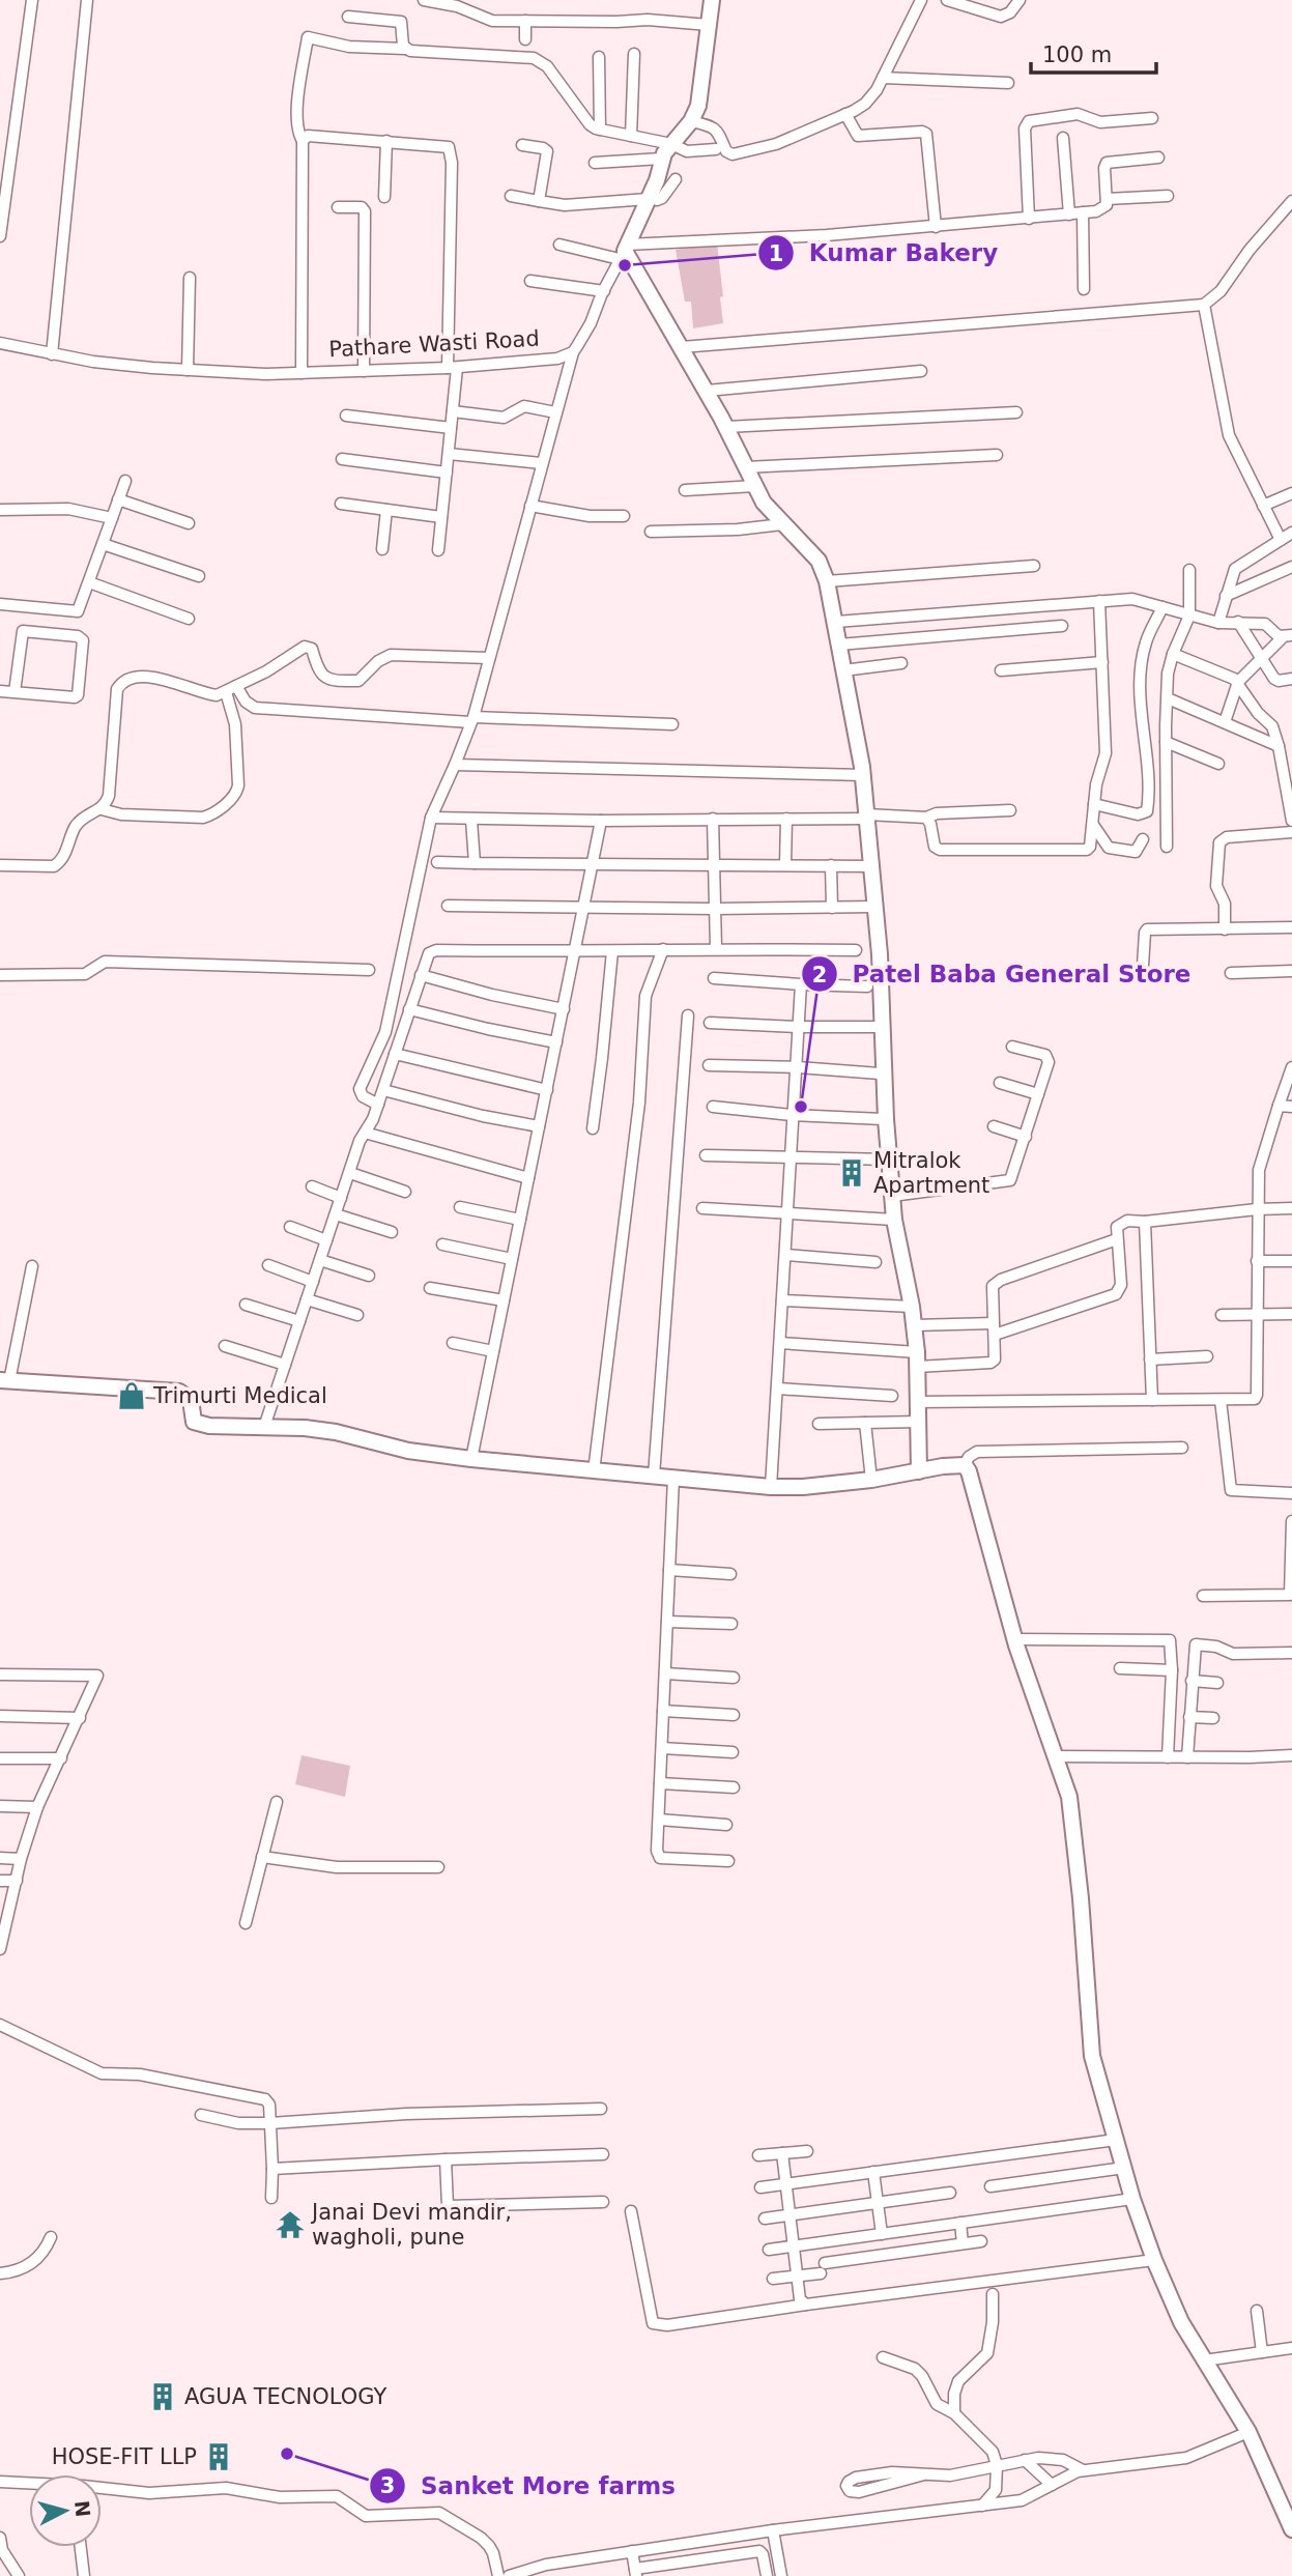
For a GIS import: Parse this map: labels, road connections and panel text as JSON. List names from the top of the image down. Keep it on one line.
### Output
{"streets":{"street":["Pathare Wasti Road"]},"places":{"other":["Kumar Bakery","Patel Baba General Store","Sanket More farms"],"building":["Mitralok Apartment","AGUA TECNOLOGY","HOSE-FIT LLP"],"shop":["Trimurti Medical"],"temple":["Janai Devi mandir, wagholi, pune"]},"scale_bar":"100 m","north":"right"}
